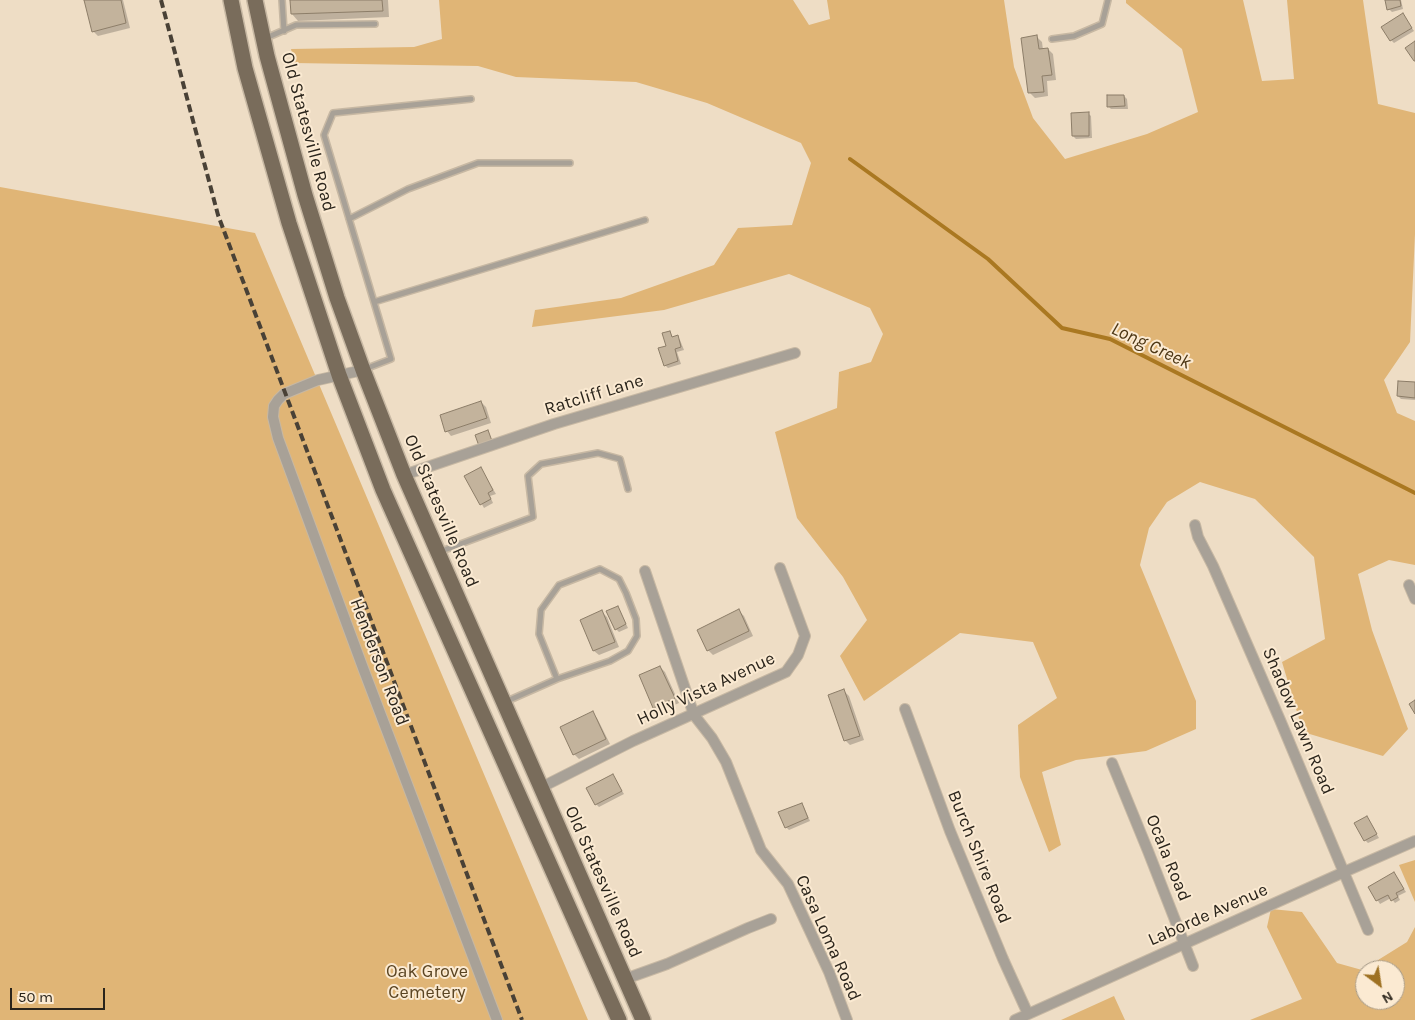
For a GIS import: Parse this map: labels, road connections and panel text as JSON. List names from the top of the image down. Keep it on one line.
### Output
{"streets":{"main road":["Old Statesville Road"],"street":["Ratcliff Lane","Henderson Road","Holly Vista Avenue","Shadow Lawn Road","Burch Shire Road","Ocala Road","Laborde Avenue","Casa Loma Road"]},"crossings":[["Old Statesville Road","Ratcliff Lane"],["Old Statesville Road","Henderson Road"],["Old Statesville Road","Holly Vista Avenue"],["Holly Vista Avenue","Casa Loma Road"],["Shadow Lawn Road","Laborde Avenue"],["Burch Shire Road","Laborde Avenue"],["Ocala Road","Laborde Avenue"]],"water":["Long Creek"],"parks":["Oak Grove Cemetery"],"scale_bar":"50 m","north":"bottom right"}
